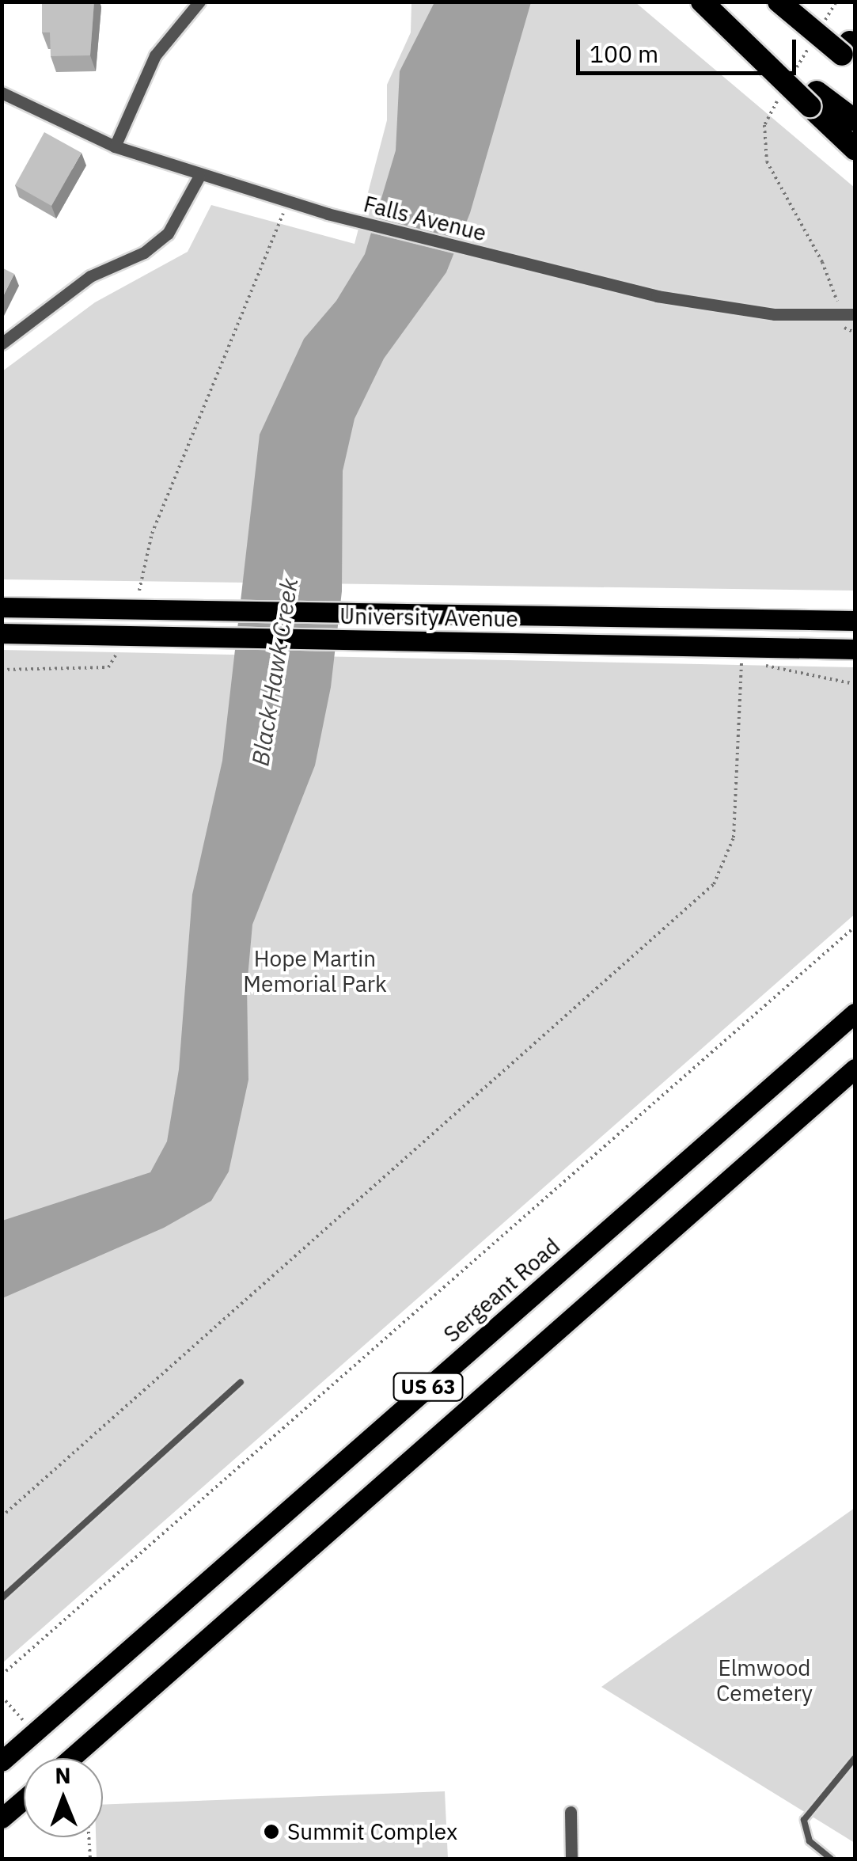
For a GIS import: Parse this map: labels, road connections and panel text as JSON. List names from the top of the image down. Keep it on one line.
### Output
{"streets":{"main road":["University Avenue","Sergeant Road","US 63"],"street":["Falls Avenue"]},"water":["Black Hawk Creek"],"parks":["Hope Martin Memorial Park","Elmwood Cemetery"],"places":["Summit Complex"],"scale_bar":"100 m","north":"top"}
